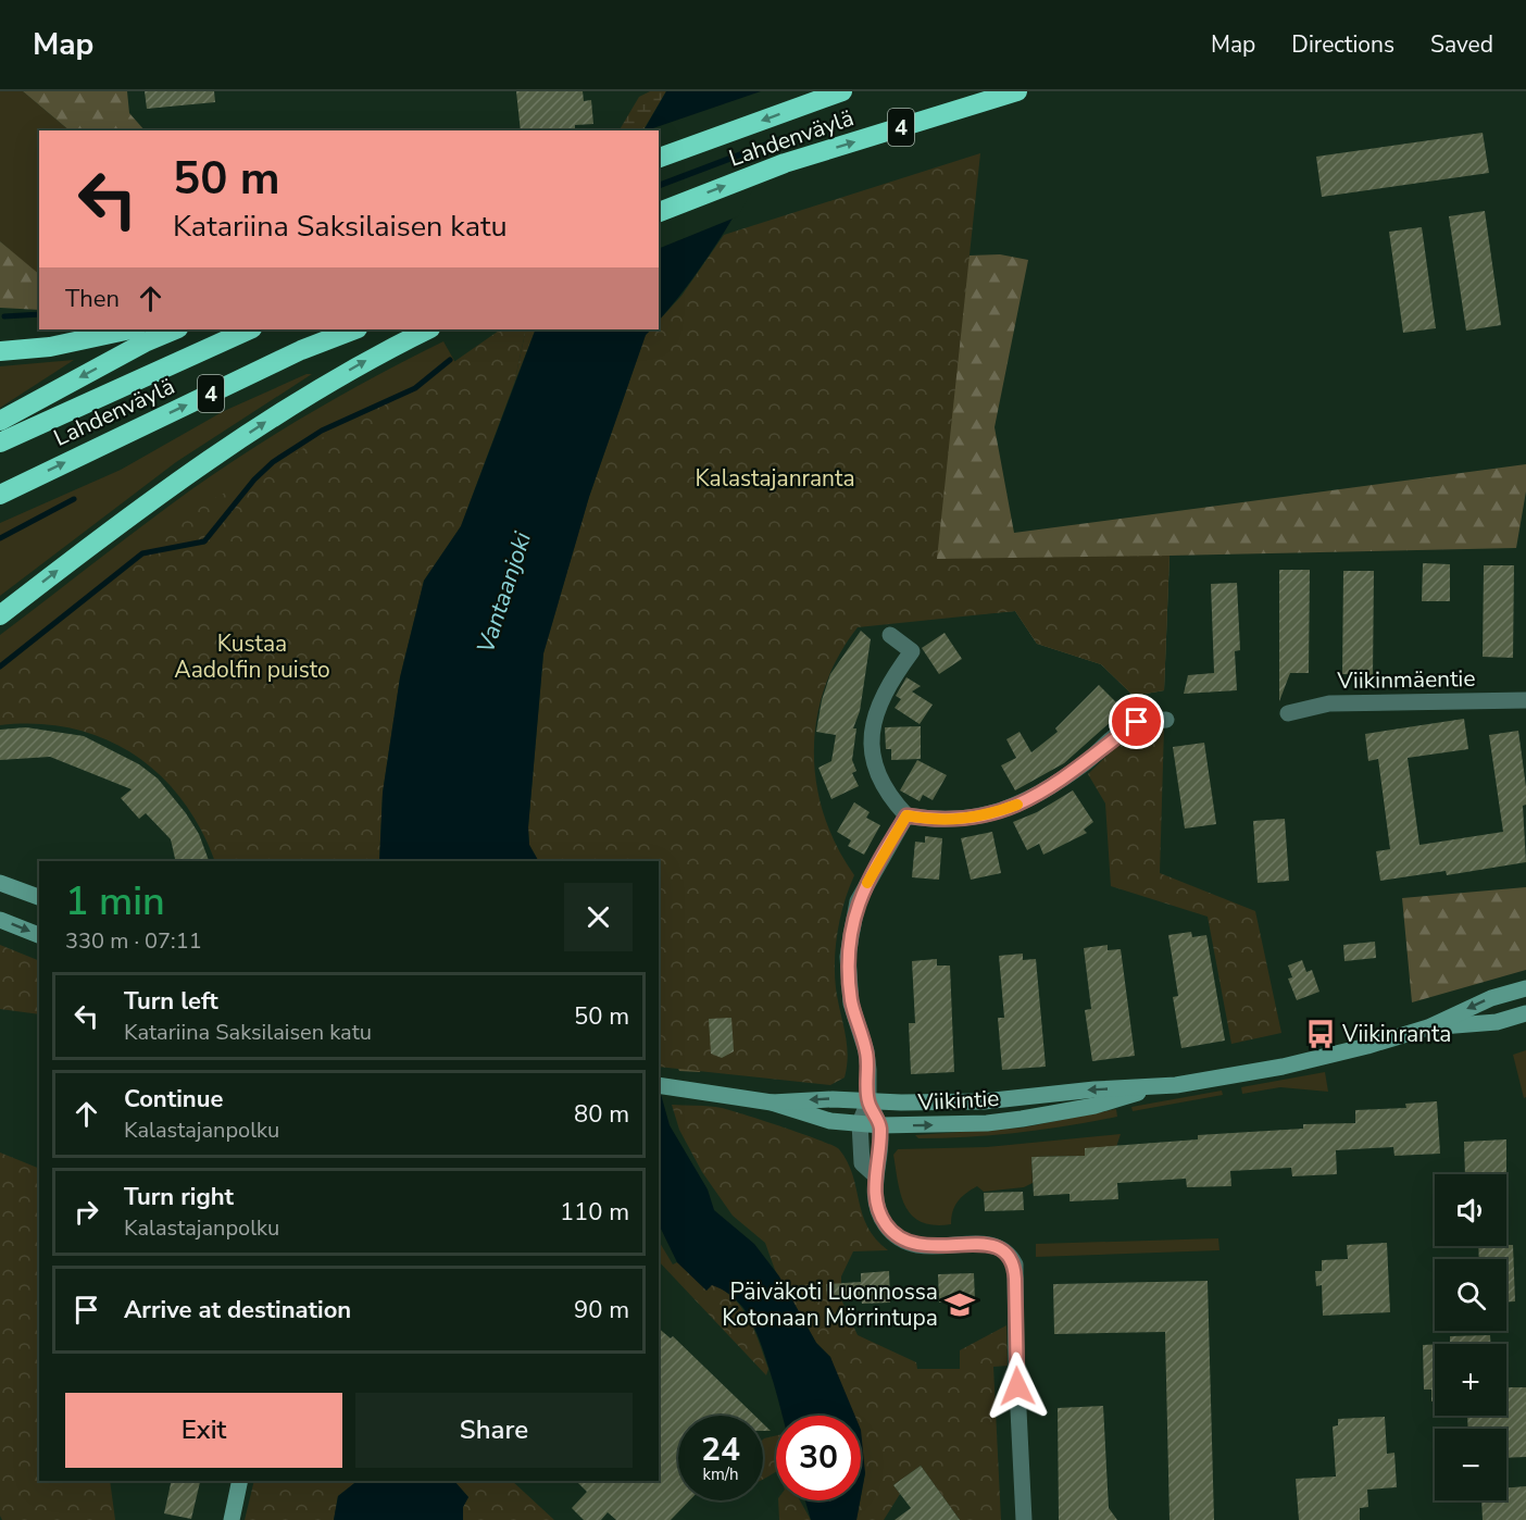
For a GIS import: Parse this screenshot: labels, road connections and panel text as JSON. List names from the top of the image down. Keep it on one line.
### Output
{"streets":{"highway":["4","Lahdenväylä"],"main road":["Viikintie"],"street":["Viikinmäentie"]},"water":["Vantaanjoki"],"parks":["Kalastajanranta","Kustaa Aadolfin puisto"],"places":{"bus stop":["Viikinranta"],"school or university":["Päiväkoti Luonnossa Kotonaan Mörrintupa"]},"page":{"header":"Map","nav":["Map","Directions","Saved"],"turn":["50 m","Katariina Saksilaisen katu"],"then":"Then","heading":["1 min","330 m · 07:11"],"list":[{"name":"Turn left","note":"Katariina Saksilaisen katu","value":"50 m"},{"name":"Continue","note":"Kalastajanpolku","value":"80 m"},{"name":"Turn right","note":"Kalastajanpolku","value":"110 m"},{"name":"Arrive at destination","value":"90 m"}],"map_buttons":["+","−"],"buttons":["Exit","Share"],"speed":"24 km/h","limit":"30"}}
